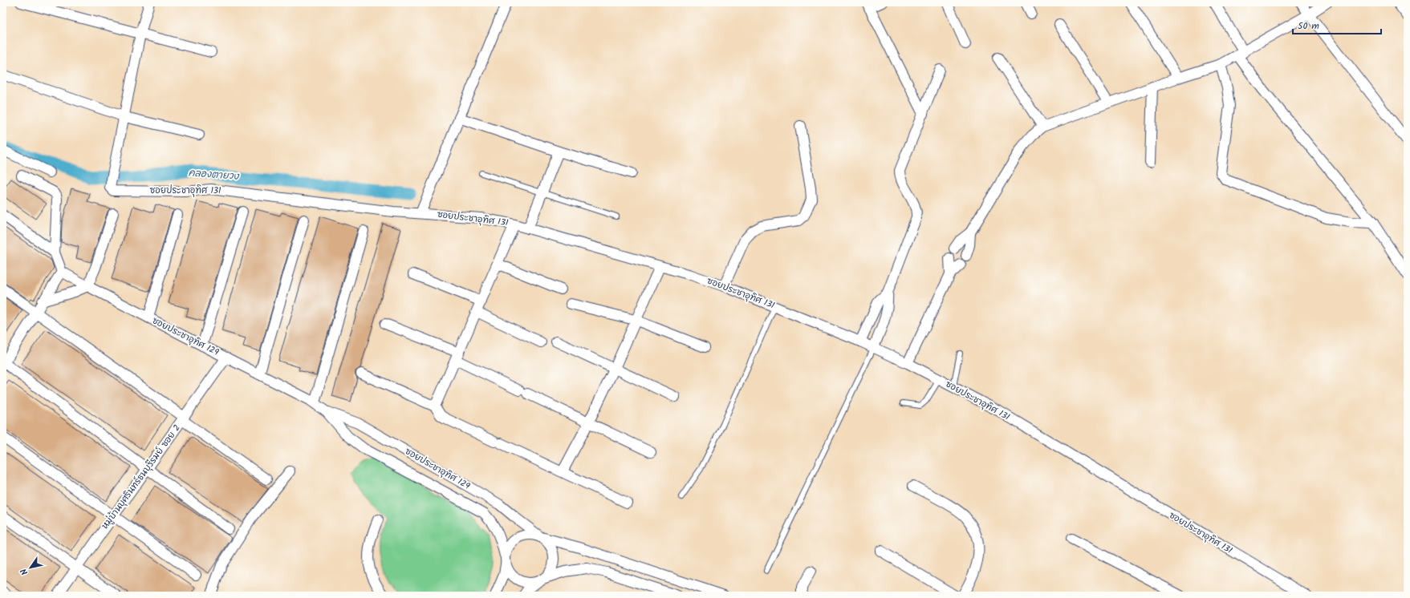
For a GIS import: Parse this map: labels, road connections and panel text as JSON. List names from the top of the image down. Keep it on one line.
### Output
{"streets":{"street":["ซอยประชาอุทิศ 131","ซอยประชาอุทิศ 129","หมู่บ้านบุศรินทร์ธนบุรีรมย์ ซอย 2"]},"crossings":[["ซอยประชาอุทิศ 129","หมู่บ้านบุศรินทร์ธนบุรีรมย์ ซอย 2"]],"water":["คลองตายวง"],"scale_bar":"50 m","north":"bottom left"}
